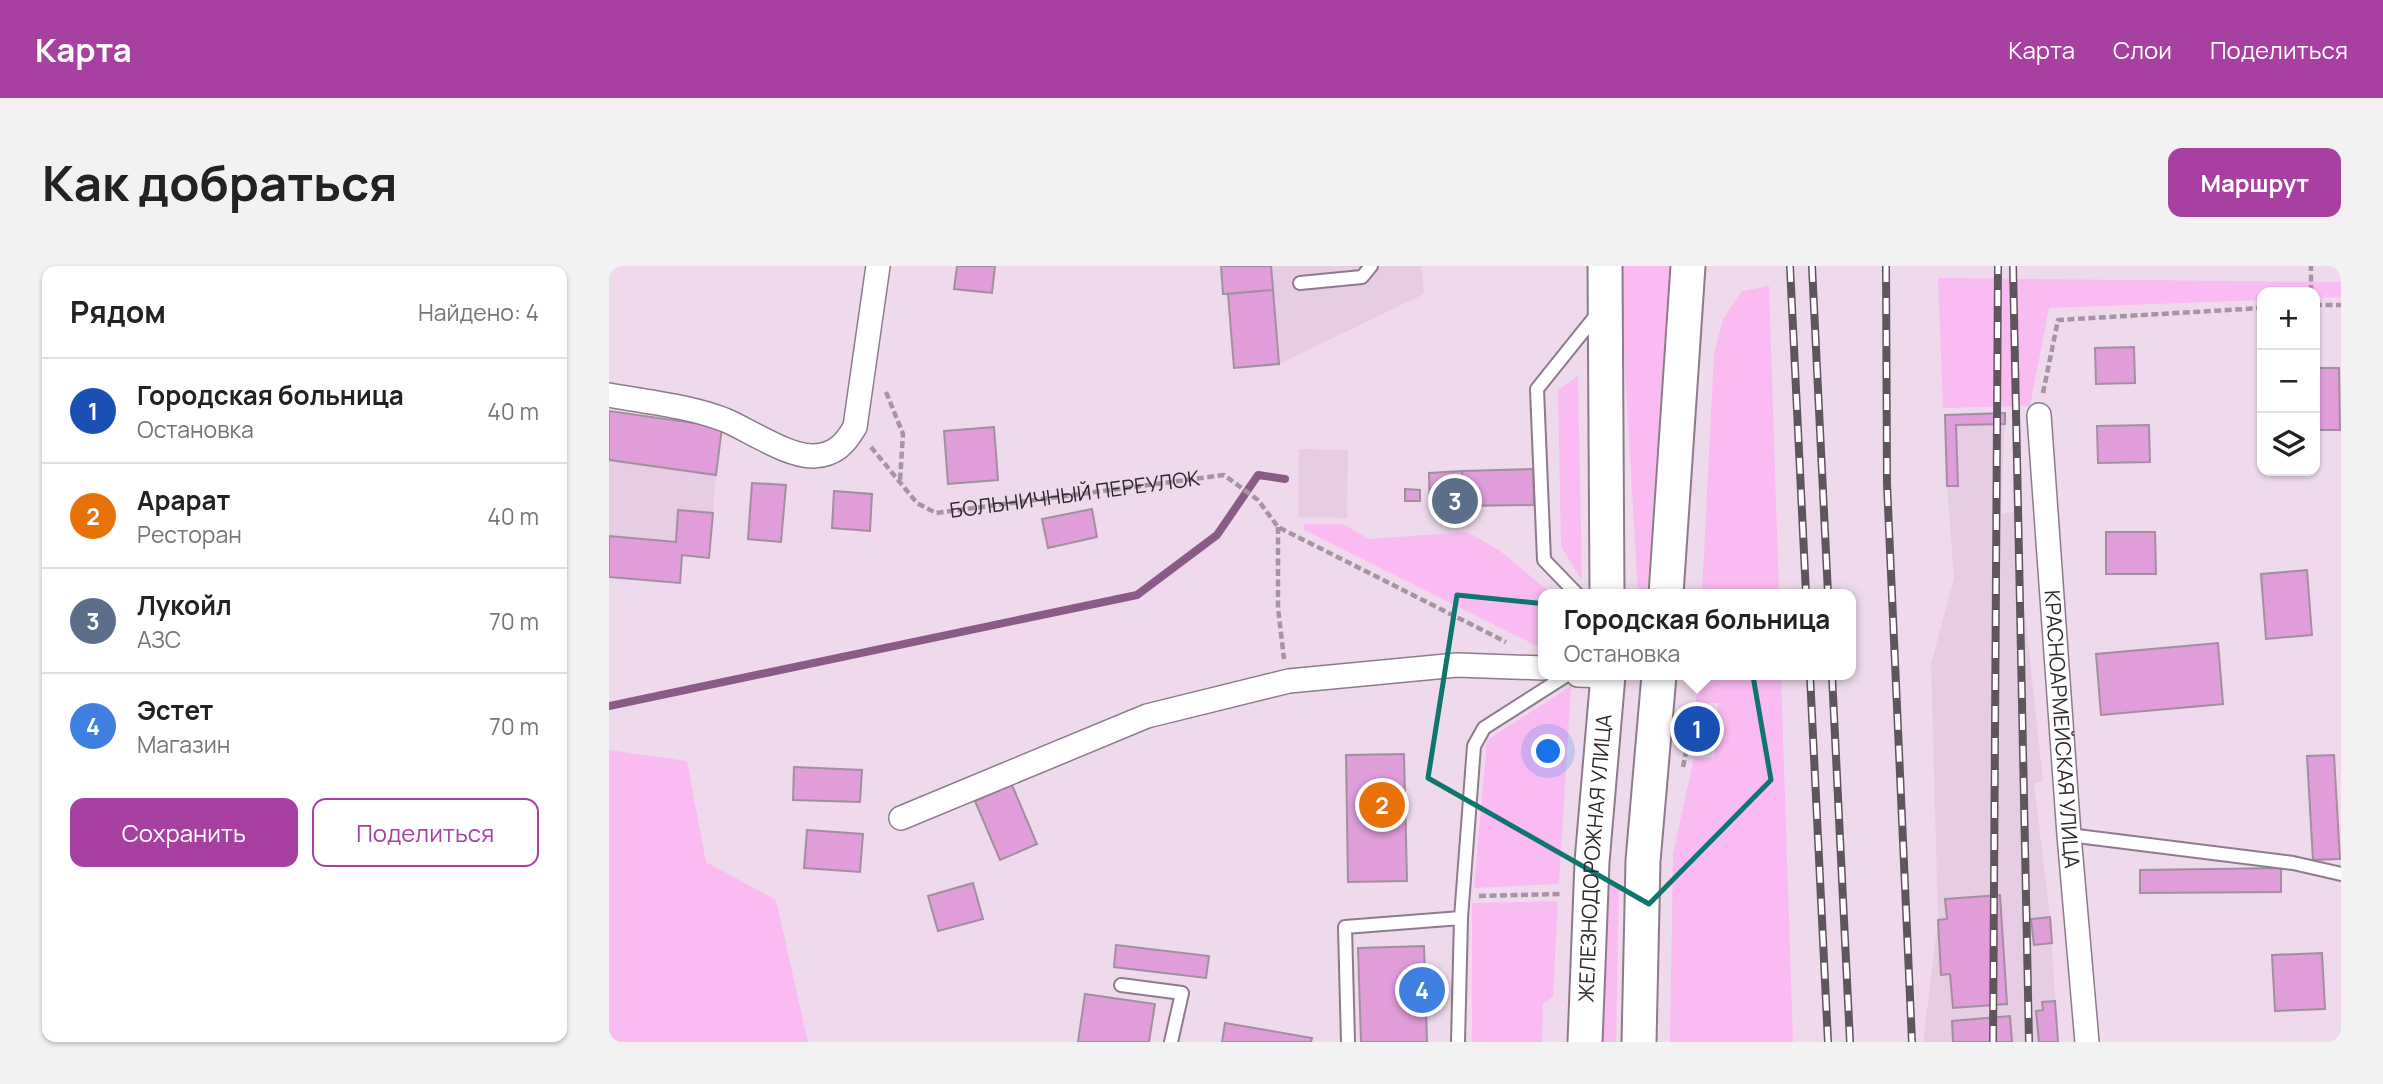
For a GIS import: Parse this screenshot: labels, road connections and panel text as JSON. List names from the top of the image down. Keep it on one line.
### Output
{"streets":{"main road":["ЖЕЛЕЗНОДОРОЖНАЯ УЛИЦА"],"street":["КРАСНОАРМЕЙСКАЯ УЛИЦА"],"path":["БОЛЬНИЧНЫЙ ПЕРЕУЛОК"]},"page":{"header":"Карта","nav":["Карта","Слои","Поделиться"],"buttons":["Маршрут",["Сохранить","Поделиться"]],"title":"Как добраться","heading":["Рядом","Найдено: 4"],"map_buttons":["+","−"],"list":[{"mark":"1","name":"Городская больница","note":"Остановка","value":"40 m"},{"mark":"2","name":"Арарат","note":"Ресторан","value":"40 m"},{"mark":"3","name":"Лукойл","note":"АЗС","value":"70 m"},{"mark":"4","name":"Эстет","note":"Магазин","value":"70 m"}],"pins":["3","1","2","4"],"popup":["Городская больница","Остановка"]}}
